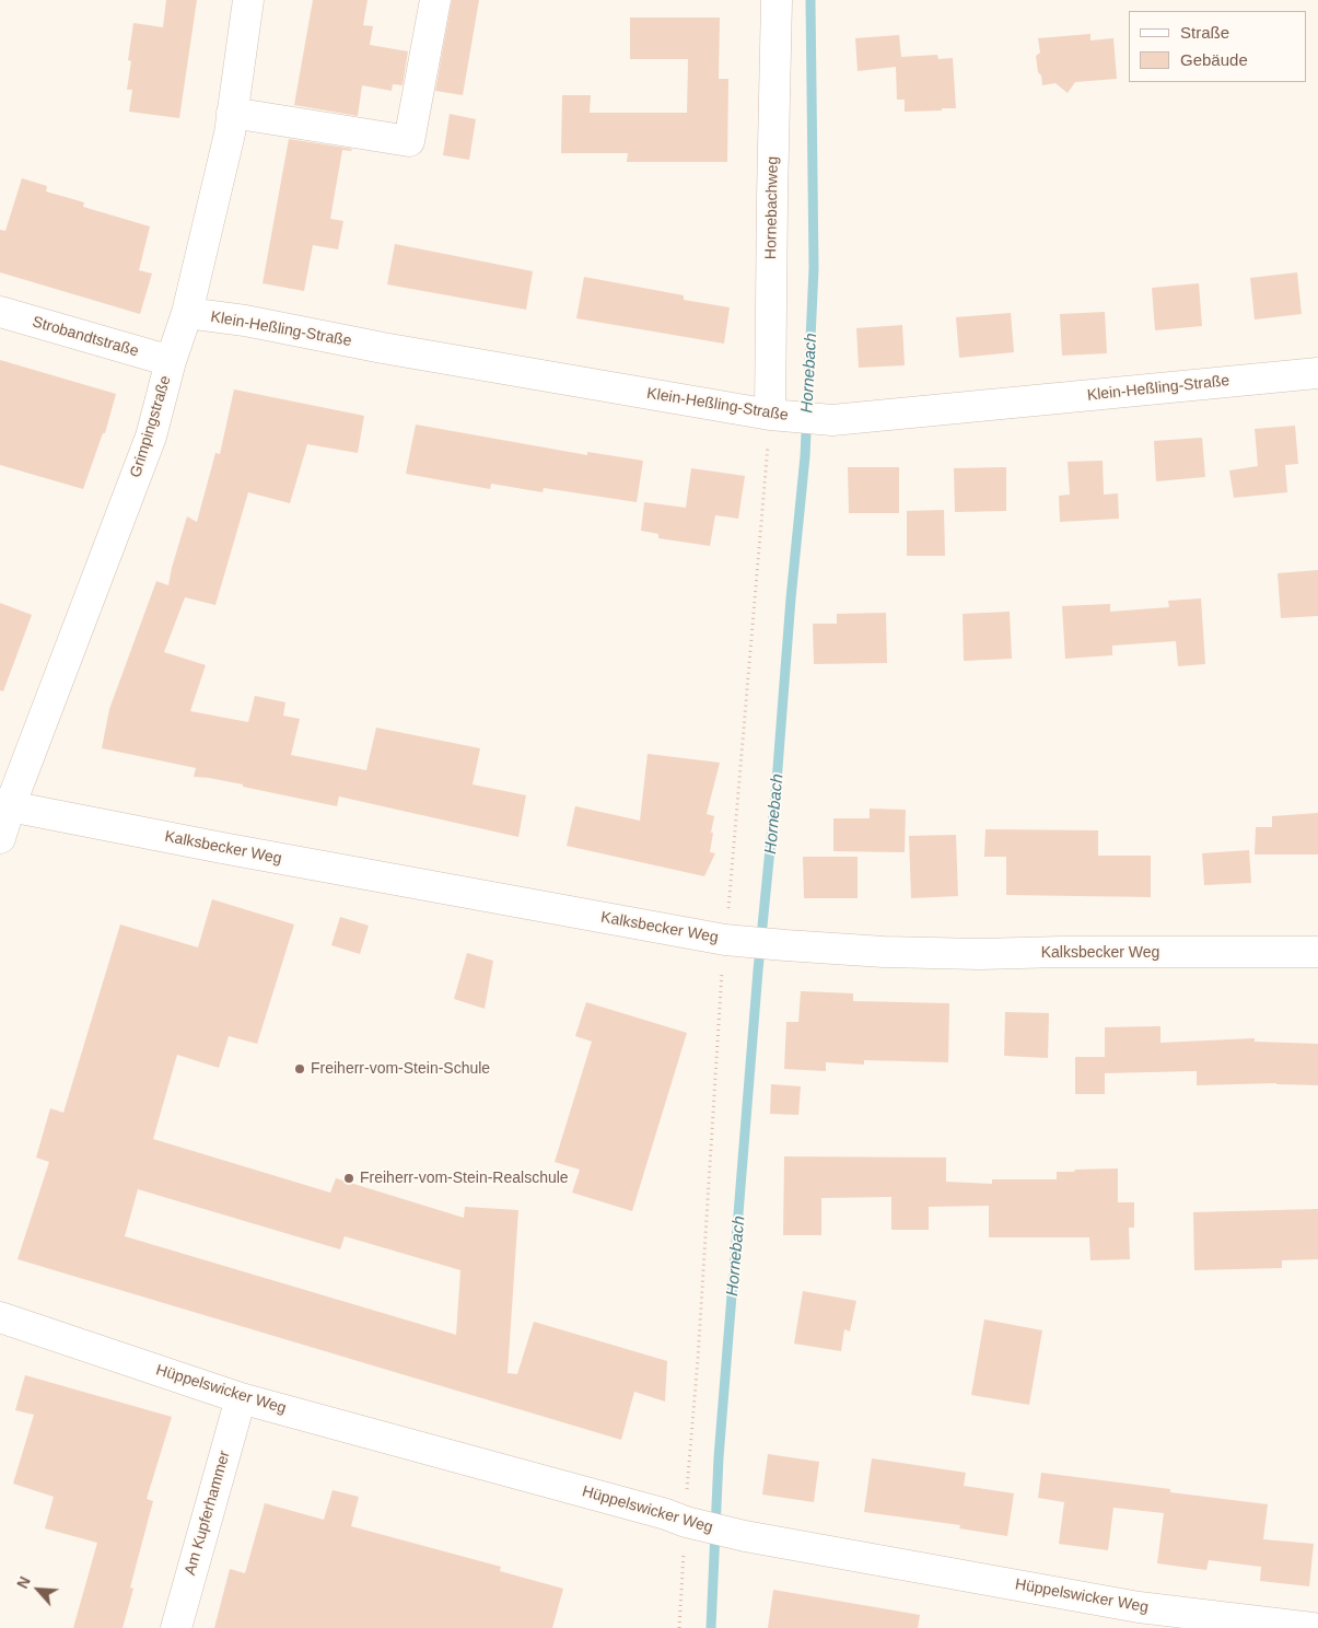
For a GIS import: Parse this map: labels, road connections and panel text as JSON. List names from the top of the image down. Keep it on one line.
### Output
{"streets":{"street":["Hornebachweg","Klein-Heßling-Straße","Strobandtstraße","Grimpingstraße","Kalksbecker Weg","Hüppelswicker Weg","Am Kupferhammer"]},"crossings":[["Hornebachweg","Klein-Heßling-Straße"],["Klein-Heßling-Straße","Grimpingstraße"],["Strobandtstraße","Grimpingstraße"],["Grimpingstraße","Kalksbecker Weg"],["Hüppelswicker Weg","Am Kupferhammer"]],"water":["Hornebach"],"places":["Freiherr-vom-Stein-Schule","Freiherr-vom-Stein-Realschule"],"legend":["Straße","Gebäude"],"north":"top left"}
